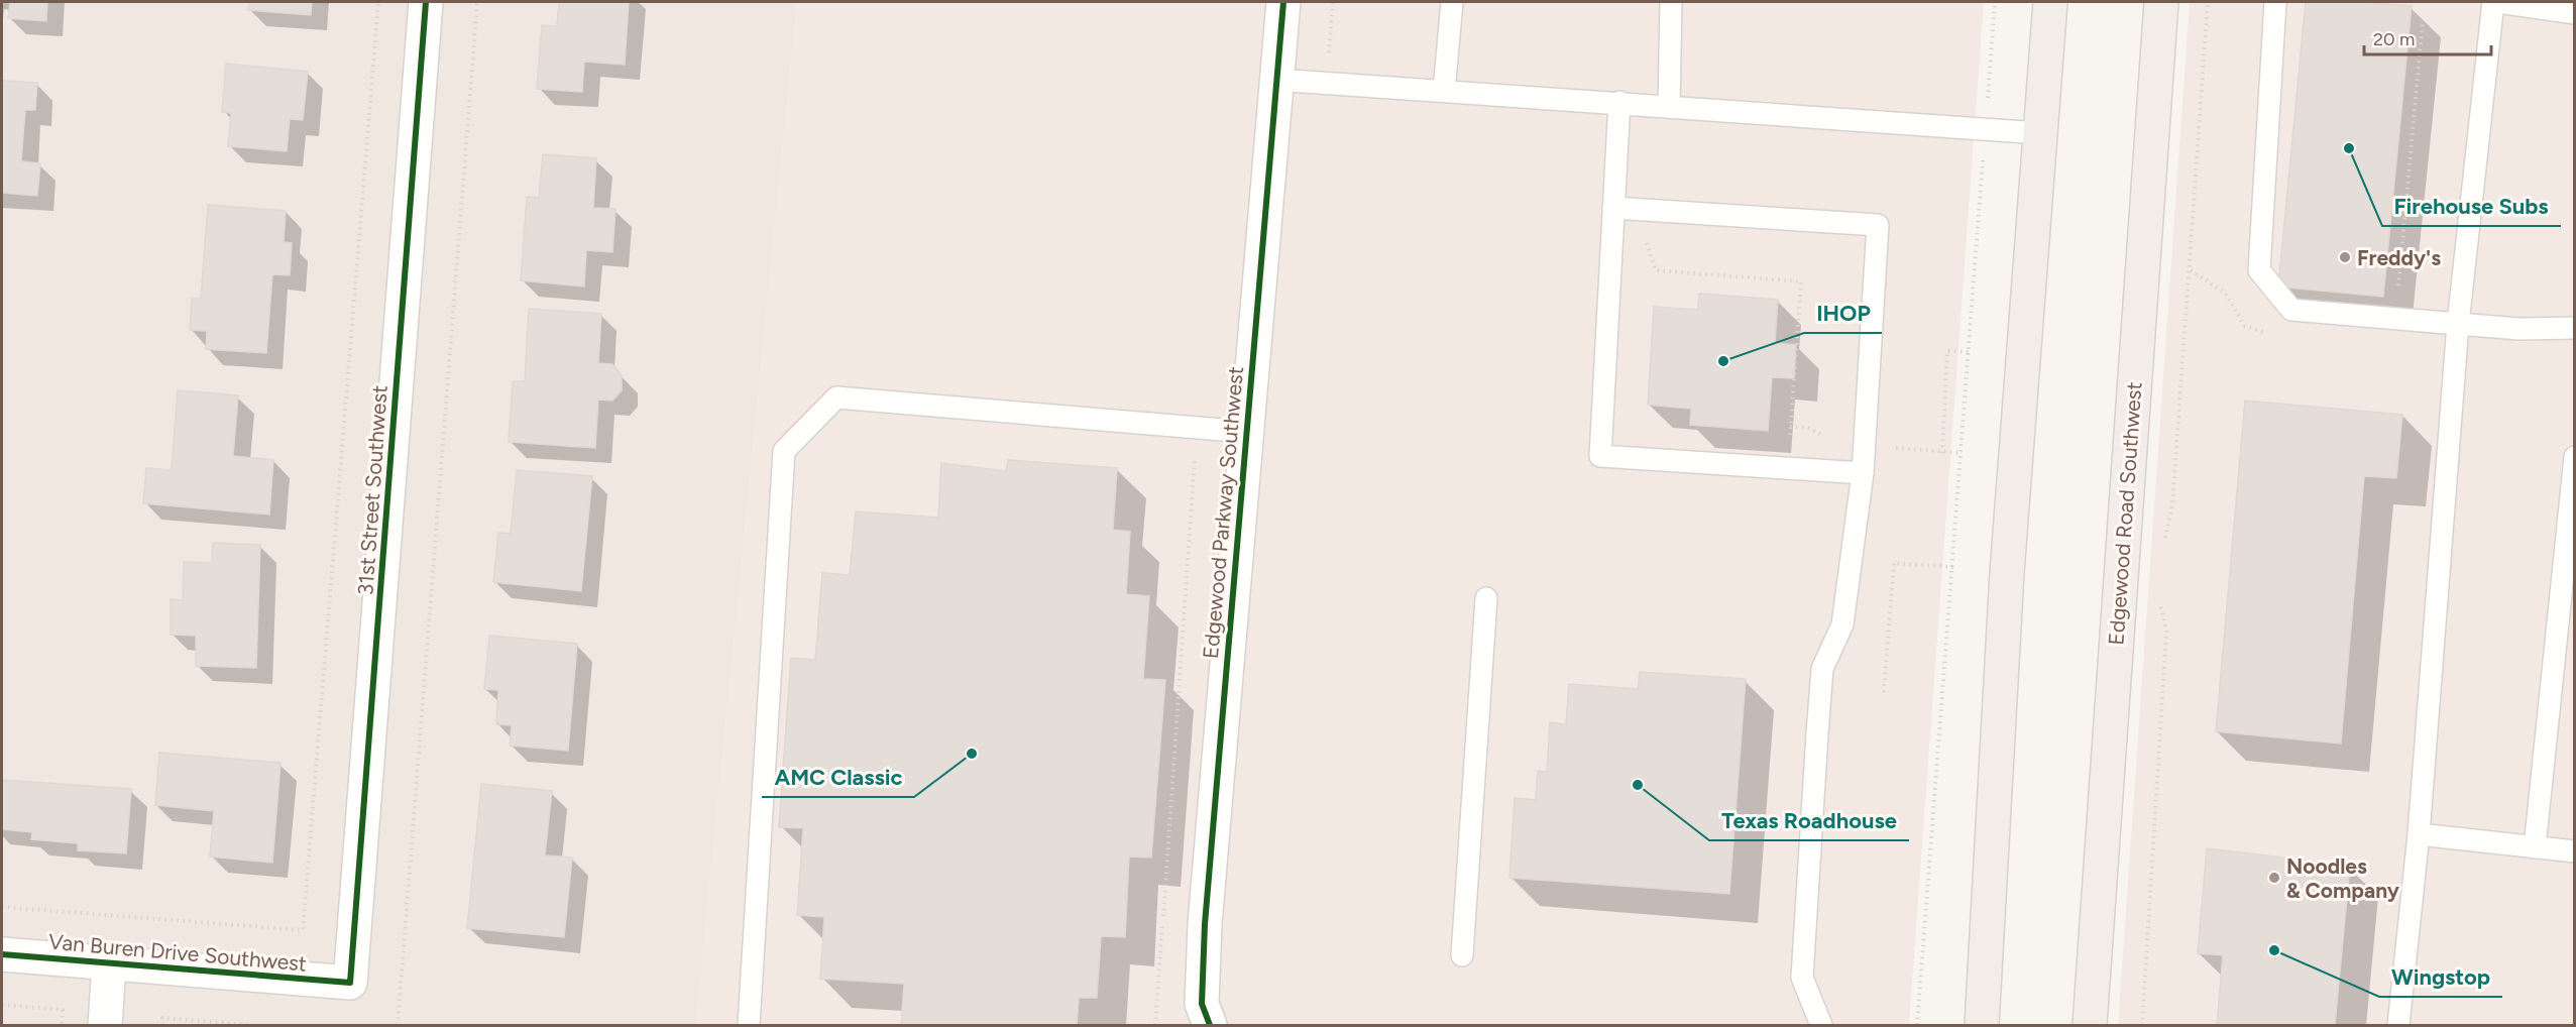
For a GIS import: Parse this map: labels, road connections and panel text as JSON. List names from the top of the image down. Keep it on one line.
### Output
{"streets":{"main road":["Edgewood Road Southwest"],"street":["31st Street Southwest","Edgewood Parkway Southwest","Van Buren Drive Southwest"]},"crossings":[["31st Street Southwest","Van Buren Drive Southwest"]],"places":["Firehouse Subs","Freddy's","IHOP","AMC Classic","Texas Roadhouse","Noodles & Company","Wingstop"],"scale_bar":"20 m"}
